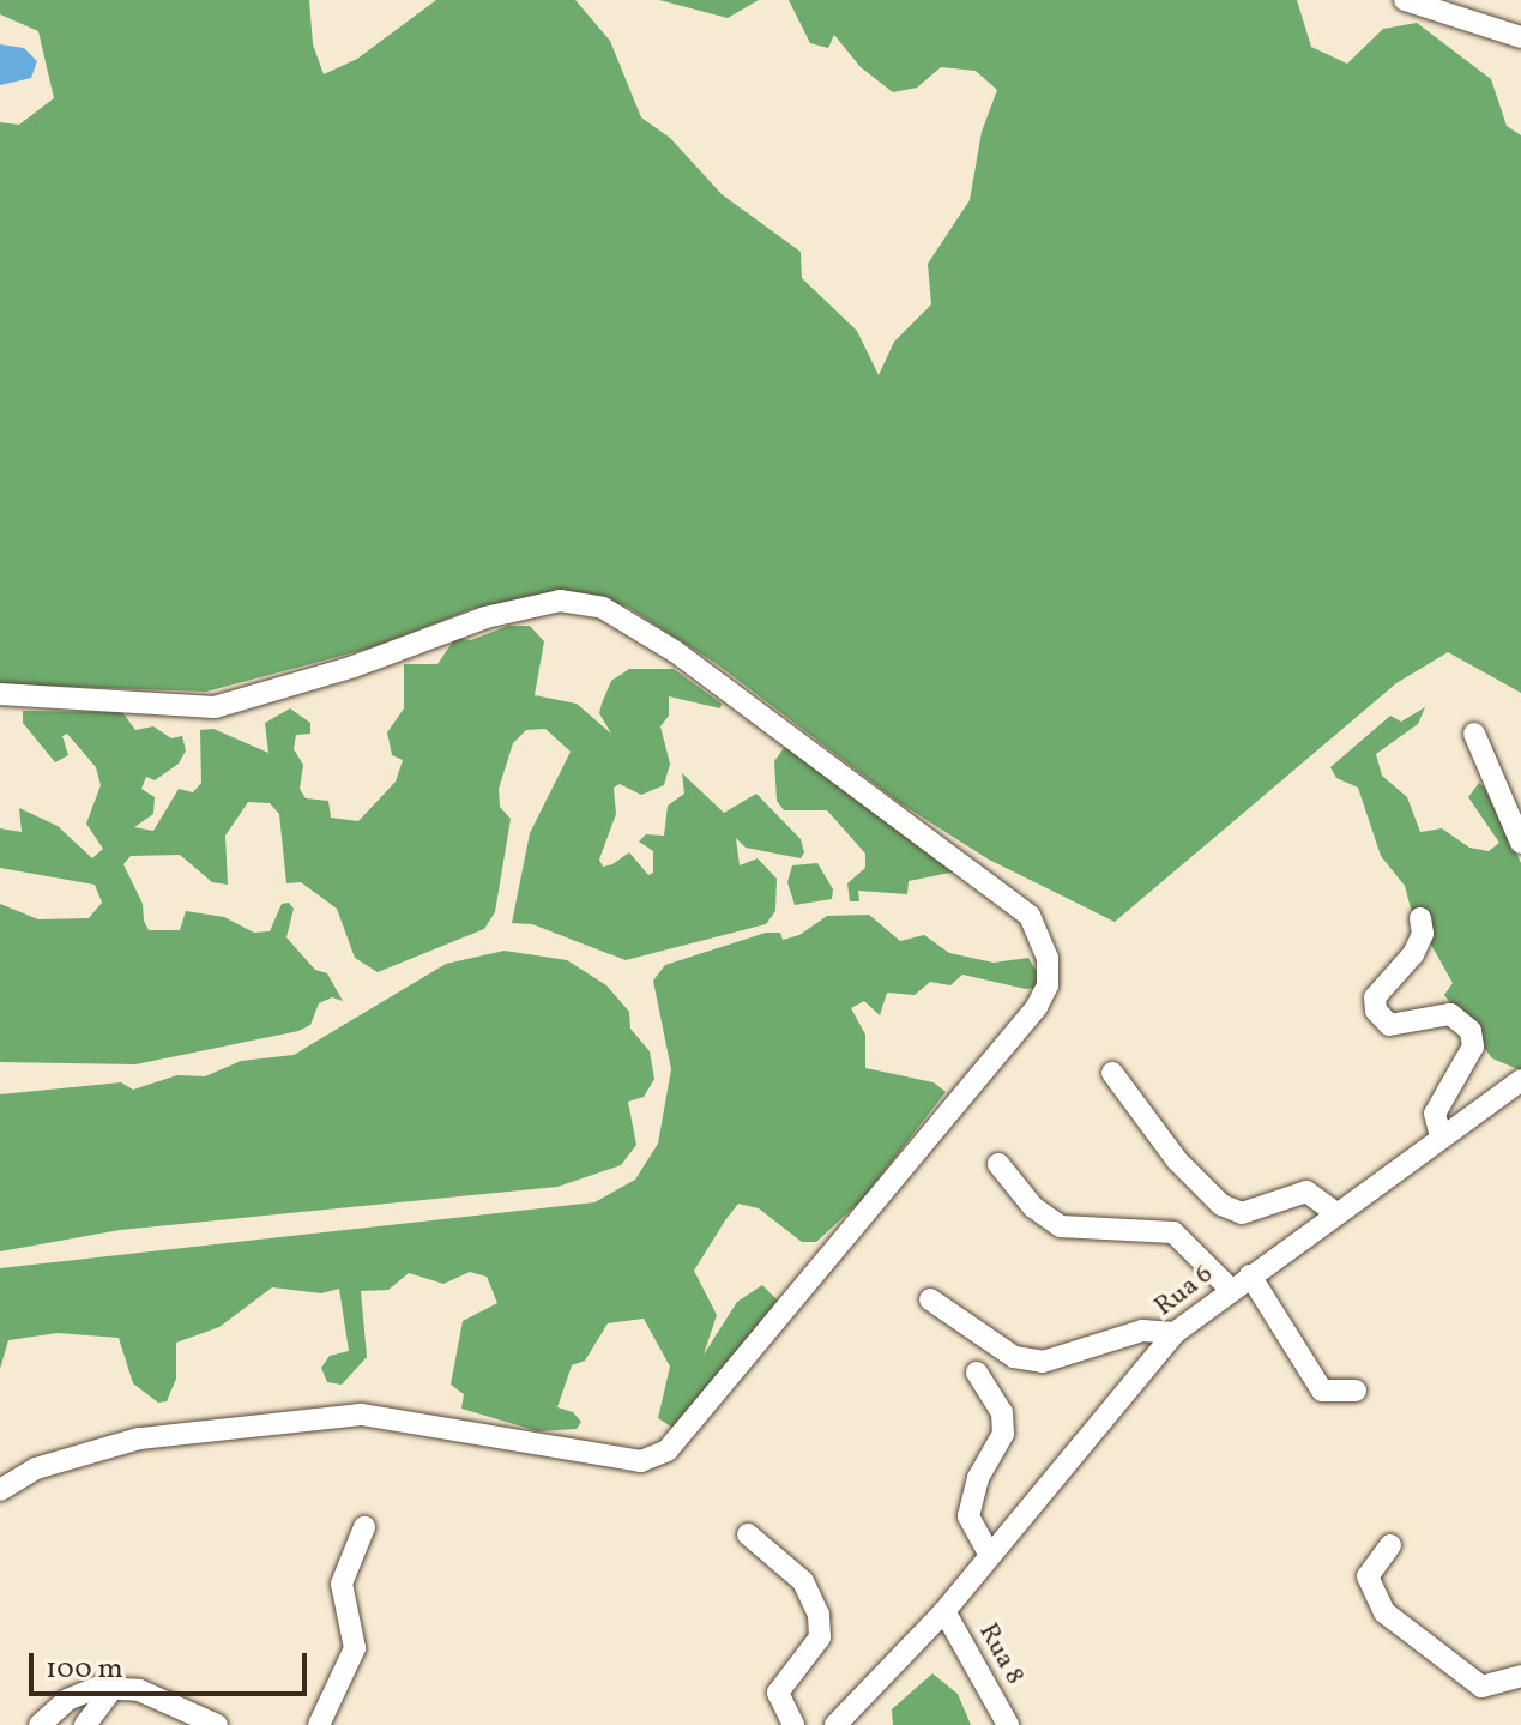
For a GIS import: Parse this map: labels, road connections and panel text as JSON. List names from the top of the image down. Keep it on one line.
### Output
{"streets":{"street":["Rua 6","Rua 8"]},"crossings":[["Rua 6","Rua 8"]],"scale_bar":"100 m"}
